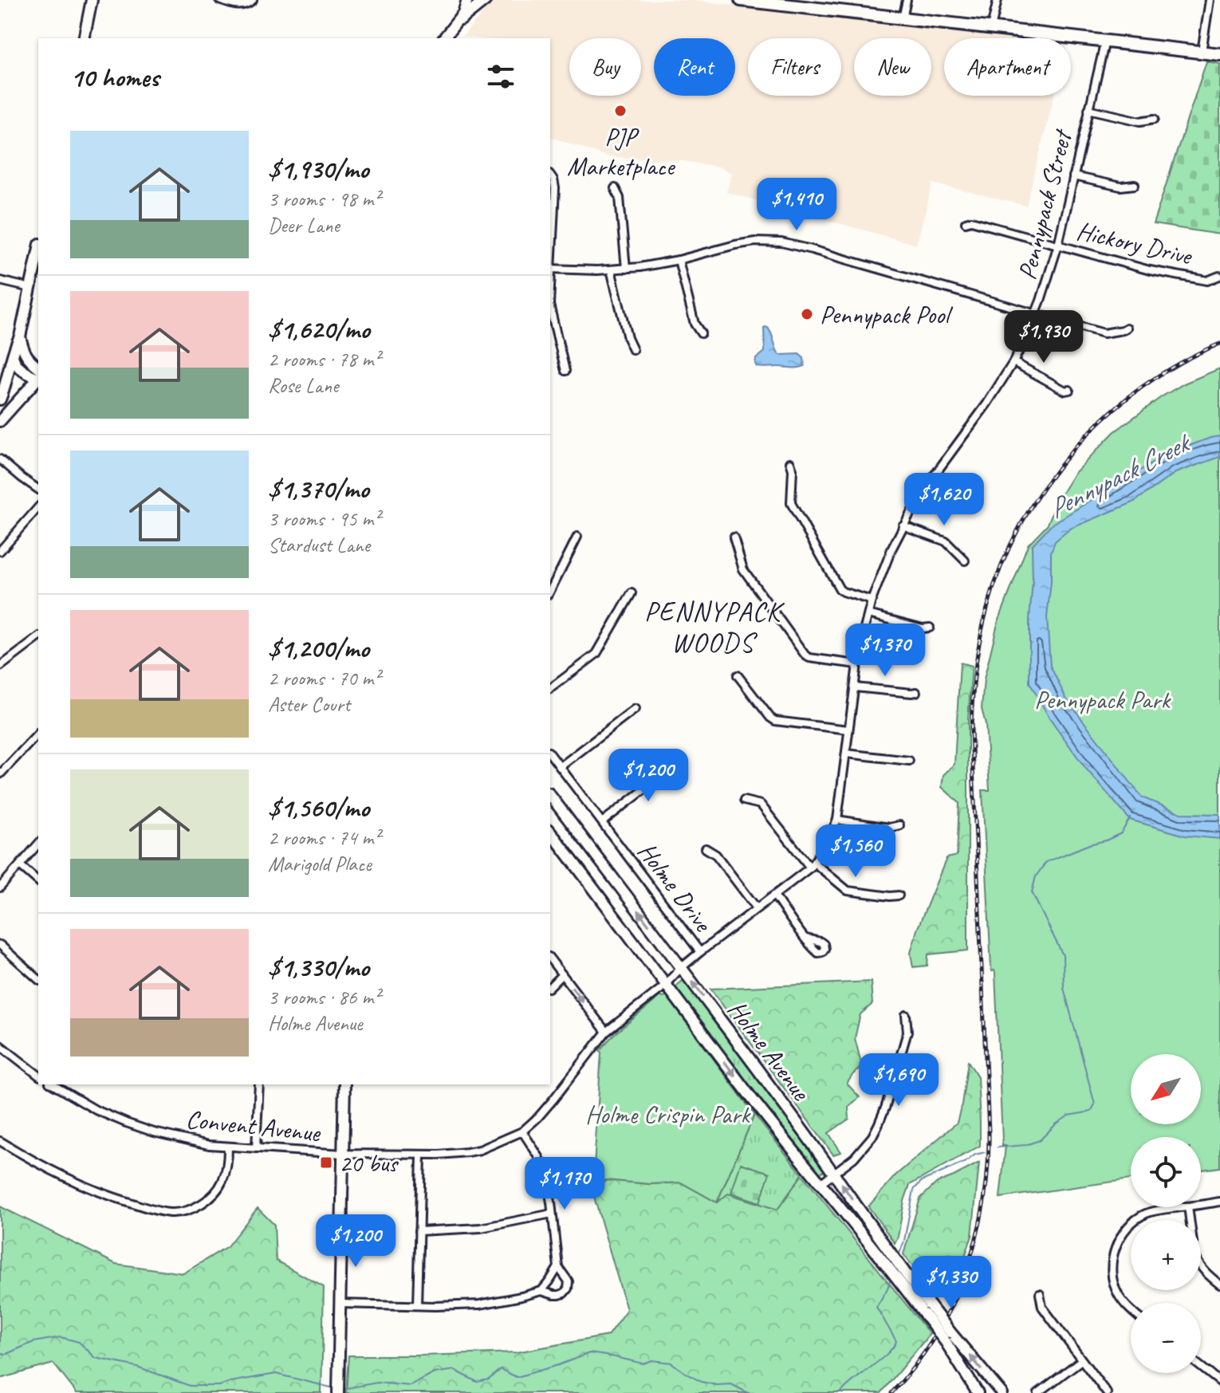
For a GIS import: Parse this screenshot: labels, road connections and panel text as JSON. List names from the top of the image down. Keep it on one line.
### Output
{"streets":{"main road":["Holme Avenue"],"street":["Pennypack Street","Hickory Drive","Holme Drive","Convent Avenue"]},"crossings":[["Pennypack Street","Hickory Drive"],["Pennypack Street","Holme Drive"],["Pennypack Street","Holme Avenue"],["Pennypack Street","Convent Avenue"],["Holme Avenue","Convent Avenue"]],"districts":["PENNYPACK WOODS"],"water":["Pennypack Creek"],"parks":["Pennypack Park","Holme Crispin Park"],"places":{"other":["PJP Marketplace","Pennypack Pool"],"transit":["20 bus"]},"north":"bottom left","page":{"chip":["Buy","Rent","Filters","New","Apartment"],"heading":"10 homes","list":[{"name":"$1,930/mo","note":"3 rooms · 98 m² · Deer Lane"},{"name":"$1,620/mo","note":"2 rooms · 78 m² · Rose Lane"},{"name":"$1,370/mo","note":"3 rooms · 95 m² · Stardust Lane"},{"name":"$1,200/mo","note":"2 rooms · 70 m² · Aster Court"},{"name":"$1,560/mo","note":"2 rooms · 74 m² · Marigold Place"},{"name":"$1,330/mo","note":"3 rooms · 86 m² · Holme Avenue"}],"price":["$1,410","$1,930","$1,620","$1,370","$1,200","$1,560","$1,690","$1,170","$1,200","$1,330"],"map_buttons":["+","−"]}}
